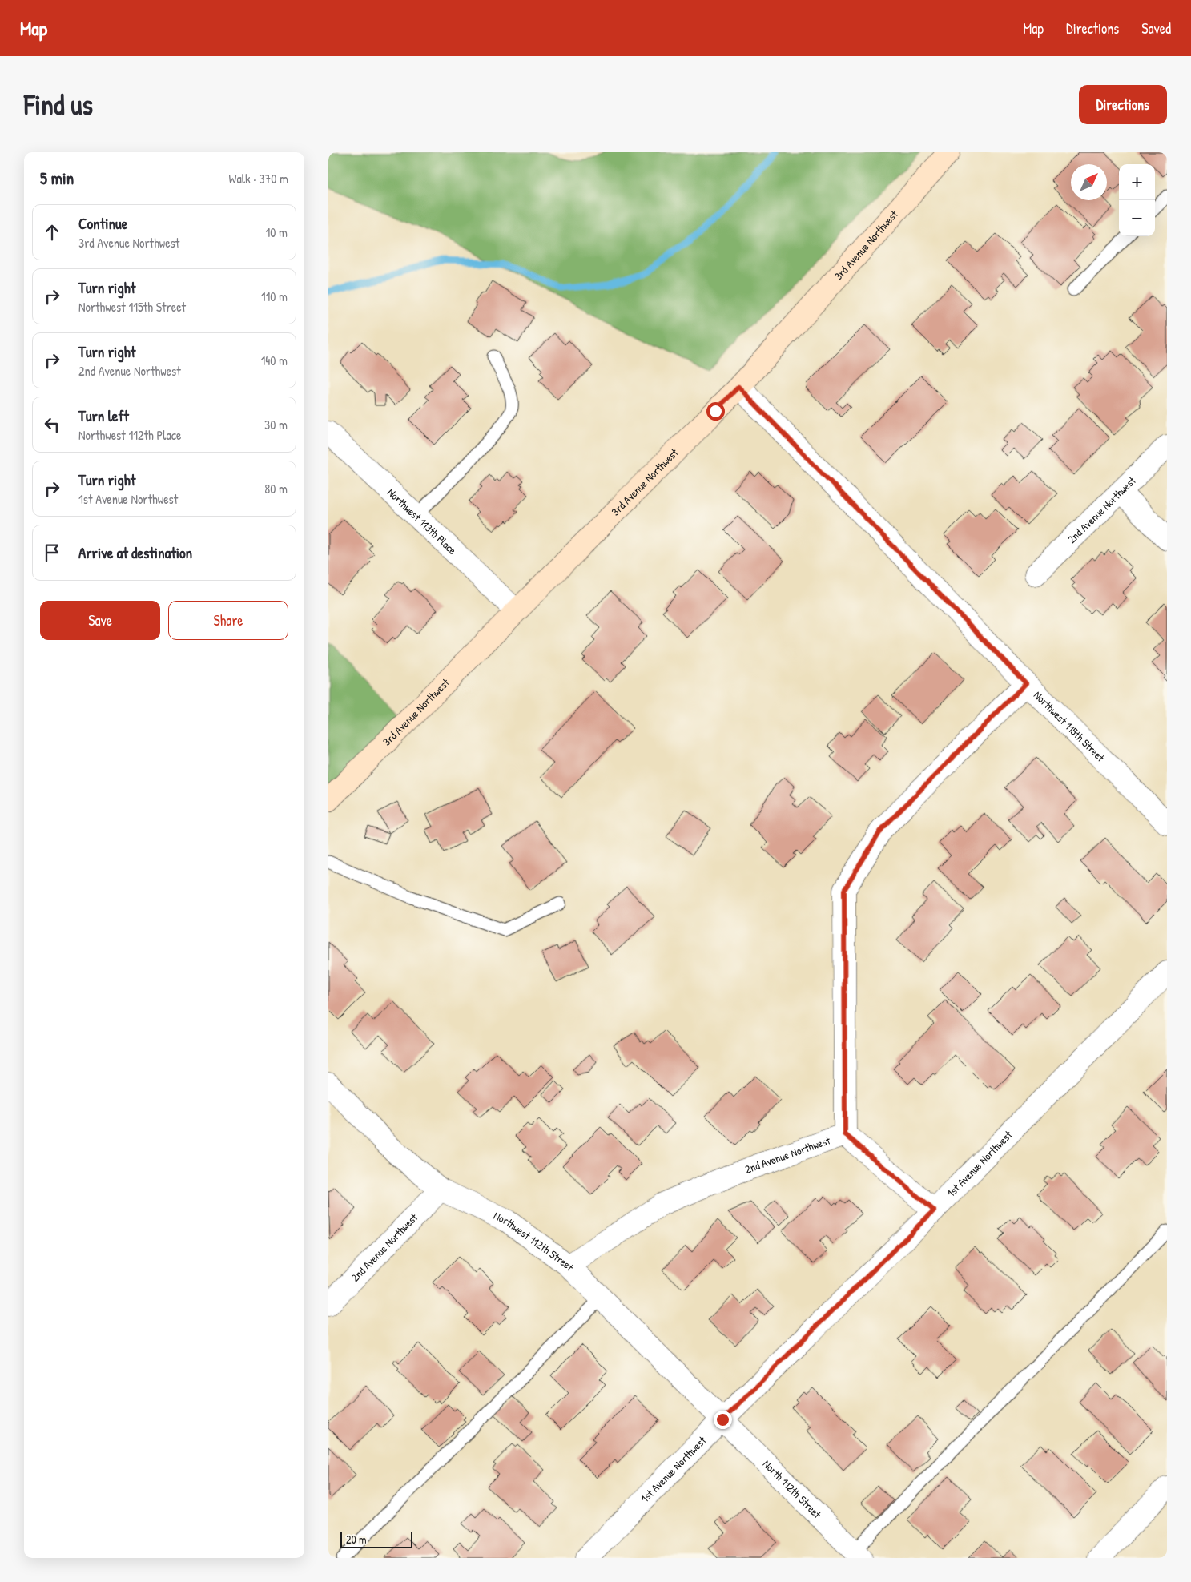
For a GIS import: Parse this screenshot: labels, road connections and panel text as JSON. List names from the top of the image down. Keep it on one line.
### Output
{"streets":{"street":["3rd Avenue Northwest","2nd Avenue Northwest","Northwest 113th Place","Northwest 115th Street","1st Avenue Northwest","Northwest 112th Street","North 112th Street"]},"crossings":[["3rd Avenue Northwest","Northwest 113th Place"],["3rd Avenue Northwest","Northwest 115th Street"],["2nd Avenue Northwest","Northwest 112th Street"],["1st Avenue Northwest","Northwest 112th Street"],["1st Avenue Northwest","North 112th Street"],["Northwest 112th Street","North 112th Street"]],"scale_bar":"20 m","north":"top right","page":{"header":"Map","nav":["Map","Directions","Saved"],"buttons":["Directions",["Save","Share"]],"title":"Find us","heading":["5 min","Walk · 370 m"],"map_buttons":["+","−"],"list":[["Continue","3rd Avenue Northwest","10 m"],["Turn right","Northwest 115th Street","110 m"],["Turn right","2nd Avenue Northwest","140 m"],["Turn left","Northwest 112th Place","30 m"],["Turn right","1st Avenue Northwest","80 m"],"Arrive at destination"],"scale":"20 m"}}
